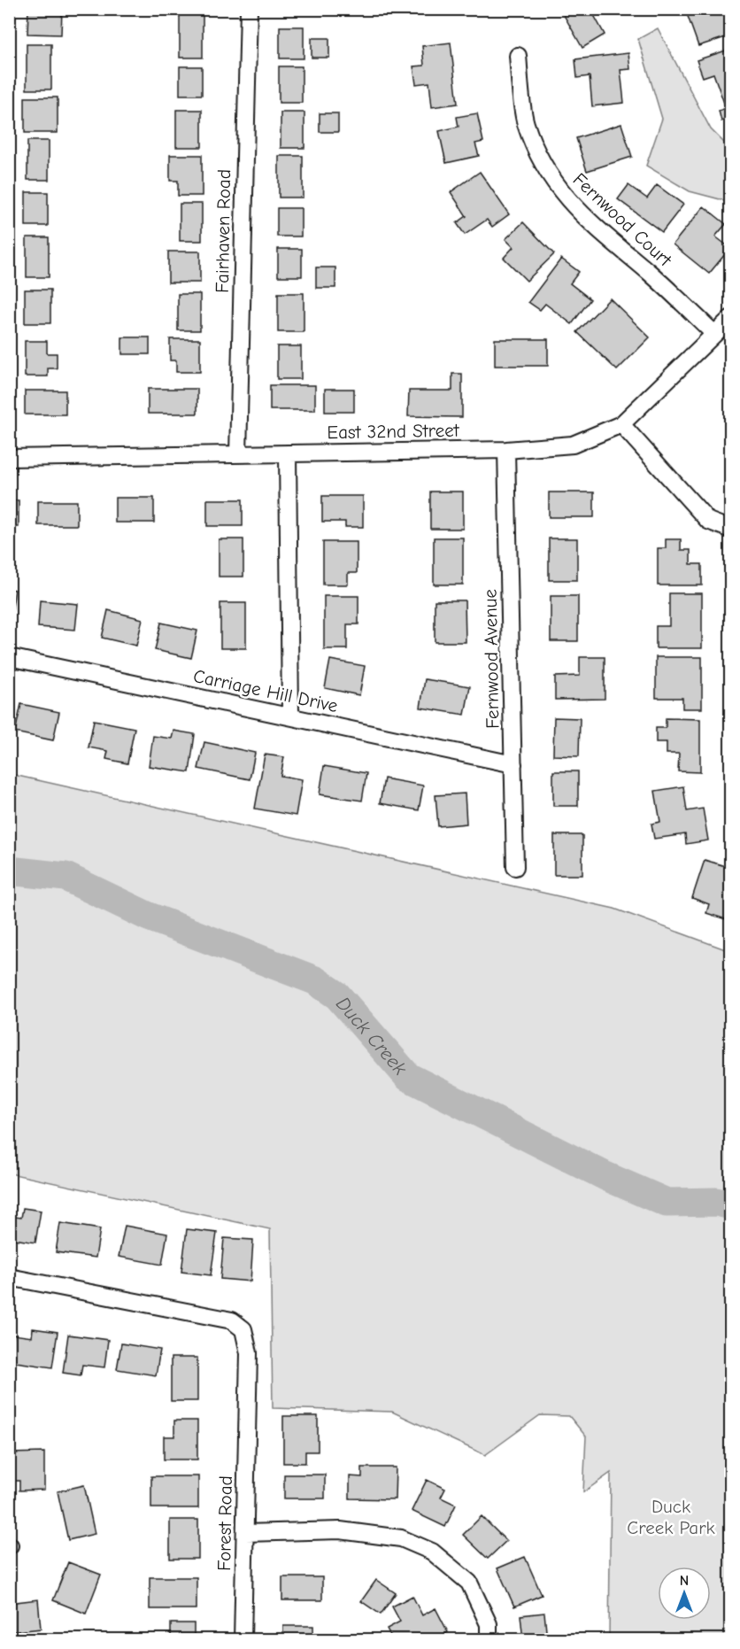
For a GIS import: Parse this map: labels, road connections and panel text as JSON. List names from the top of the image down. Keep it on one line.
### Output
{"streets":{"street":["Fernwood Court","Fairhaven Road","East 32nd Street","Fernwood Avenue","Carriage Hill Drive","Forest Road"]},"crossings":[["Fernwood Court","East 32nd Street"],["Fairhaven Road","East 32nd Street"],["East 32nd Street","Fernwood Avenue"],["Fernwood Avenue","Carriage Hill Drive"]],"water":["Duck Creek"],"parks":["Duck Creek Park"],"north":"top"}
